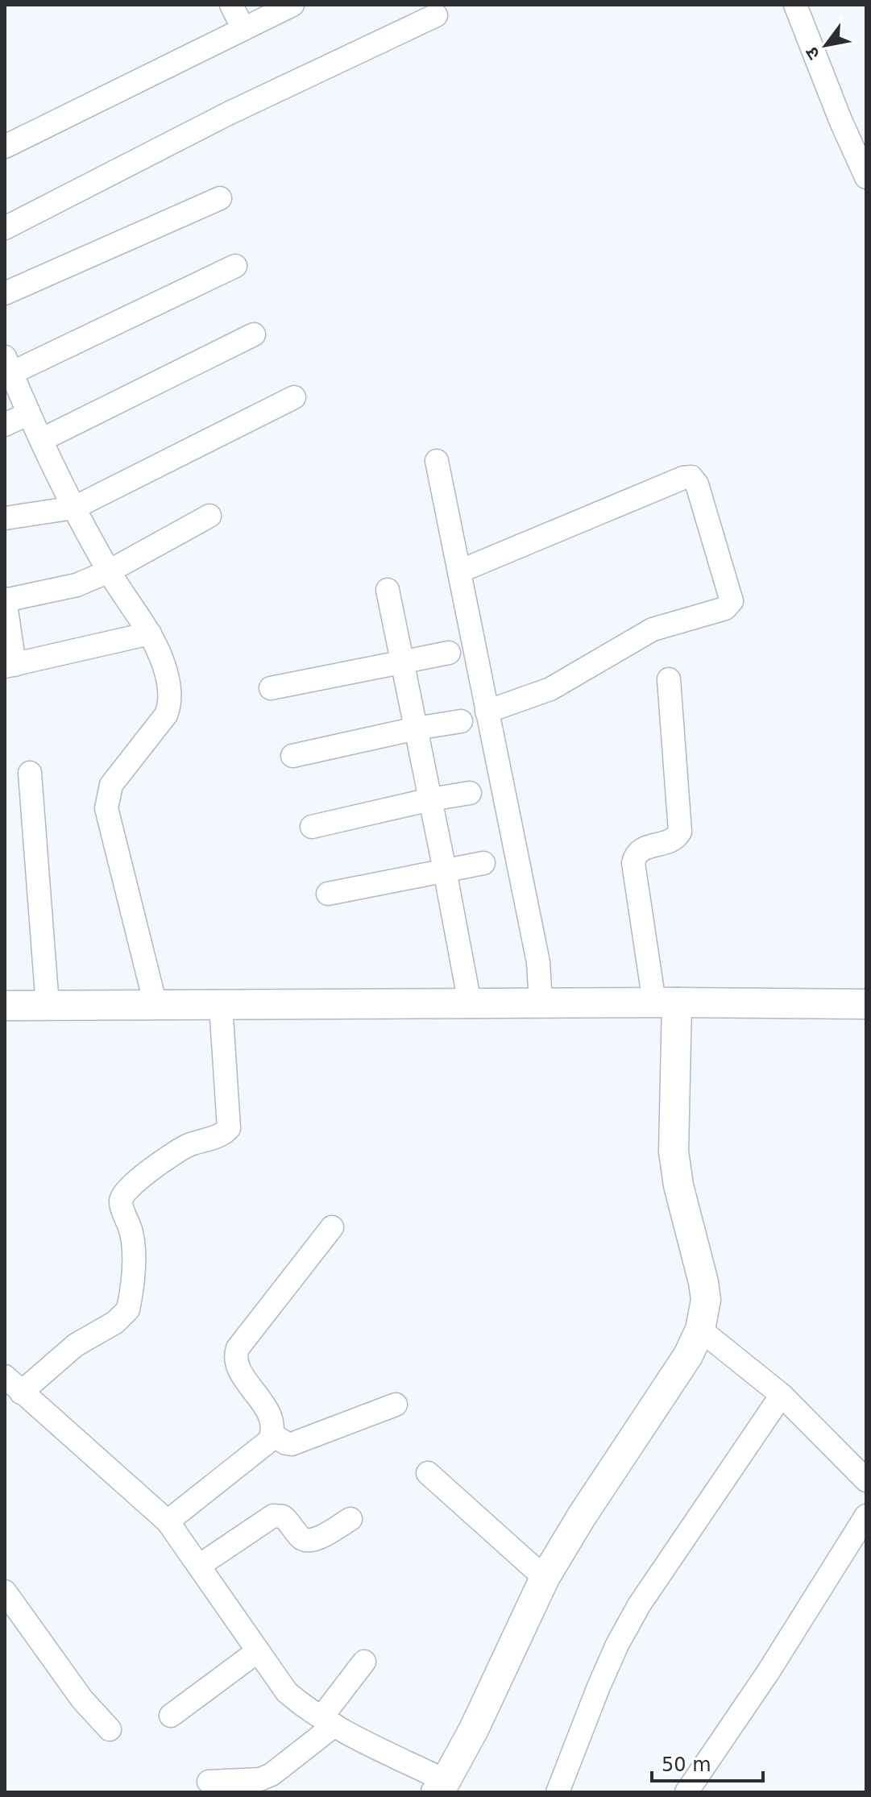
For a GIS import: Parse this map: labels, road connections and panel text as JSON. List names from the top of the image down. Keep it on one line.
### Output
{"scale_bar":"50 m","north":"bottom left"}
